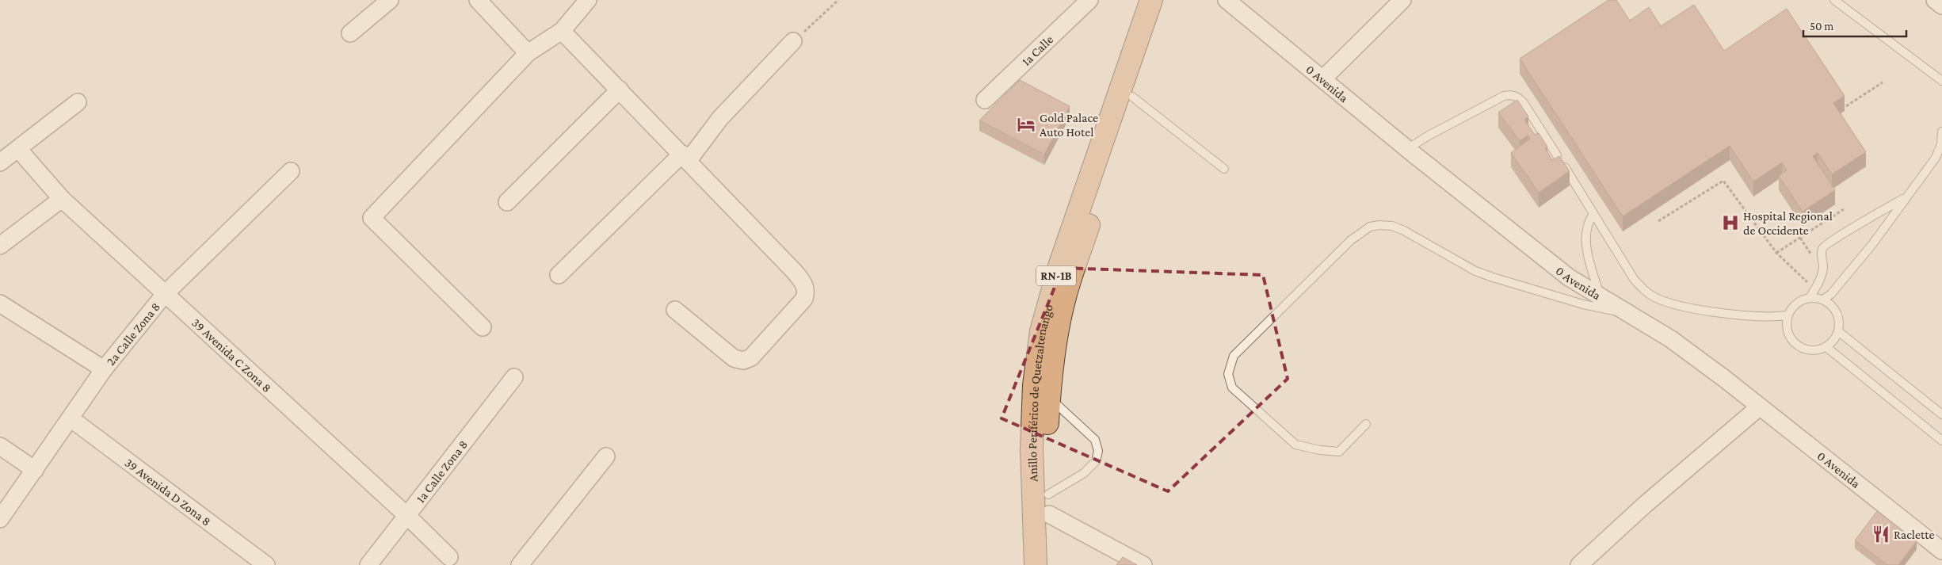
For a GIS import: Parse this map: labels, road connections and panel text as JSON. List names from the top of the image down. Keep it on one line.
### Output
{"streets":{"highway":["RN-1B","Anillo Periférico de Quetzaltenango"],"street":["1a Calle","0 Avenida","2a Calle Zona 8","39 Avenida C Zona 8","1a Calle Zona 8","39 Avenida D Zona 8"]},"crossings":[["2a Calle Zona 8","39 Avenida C Zona 8"],["2a Calle Zona 8","39 Avenida D Zona 8"],["39 Avenida C Zona 8","1a Calle Zona 8"]],"places":{"hotel":["Gold Palace Auto Hotel"],"hospital":["Hospital Regional de Occidente"],"restaurant":["Raclette"]},"scale_bar":"50 m"}
